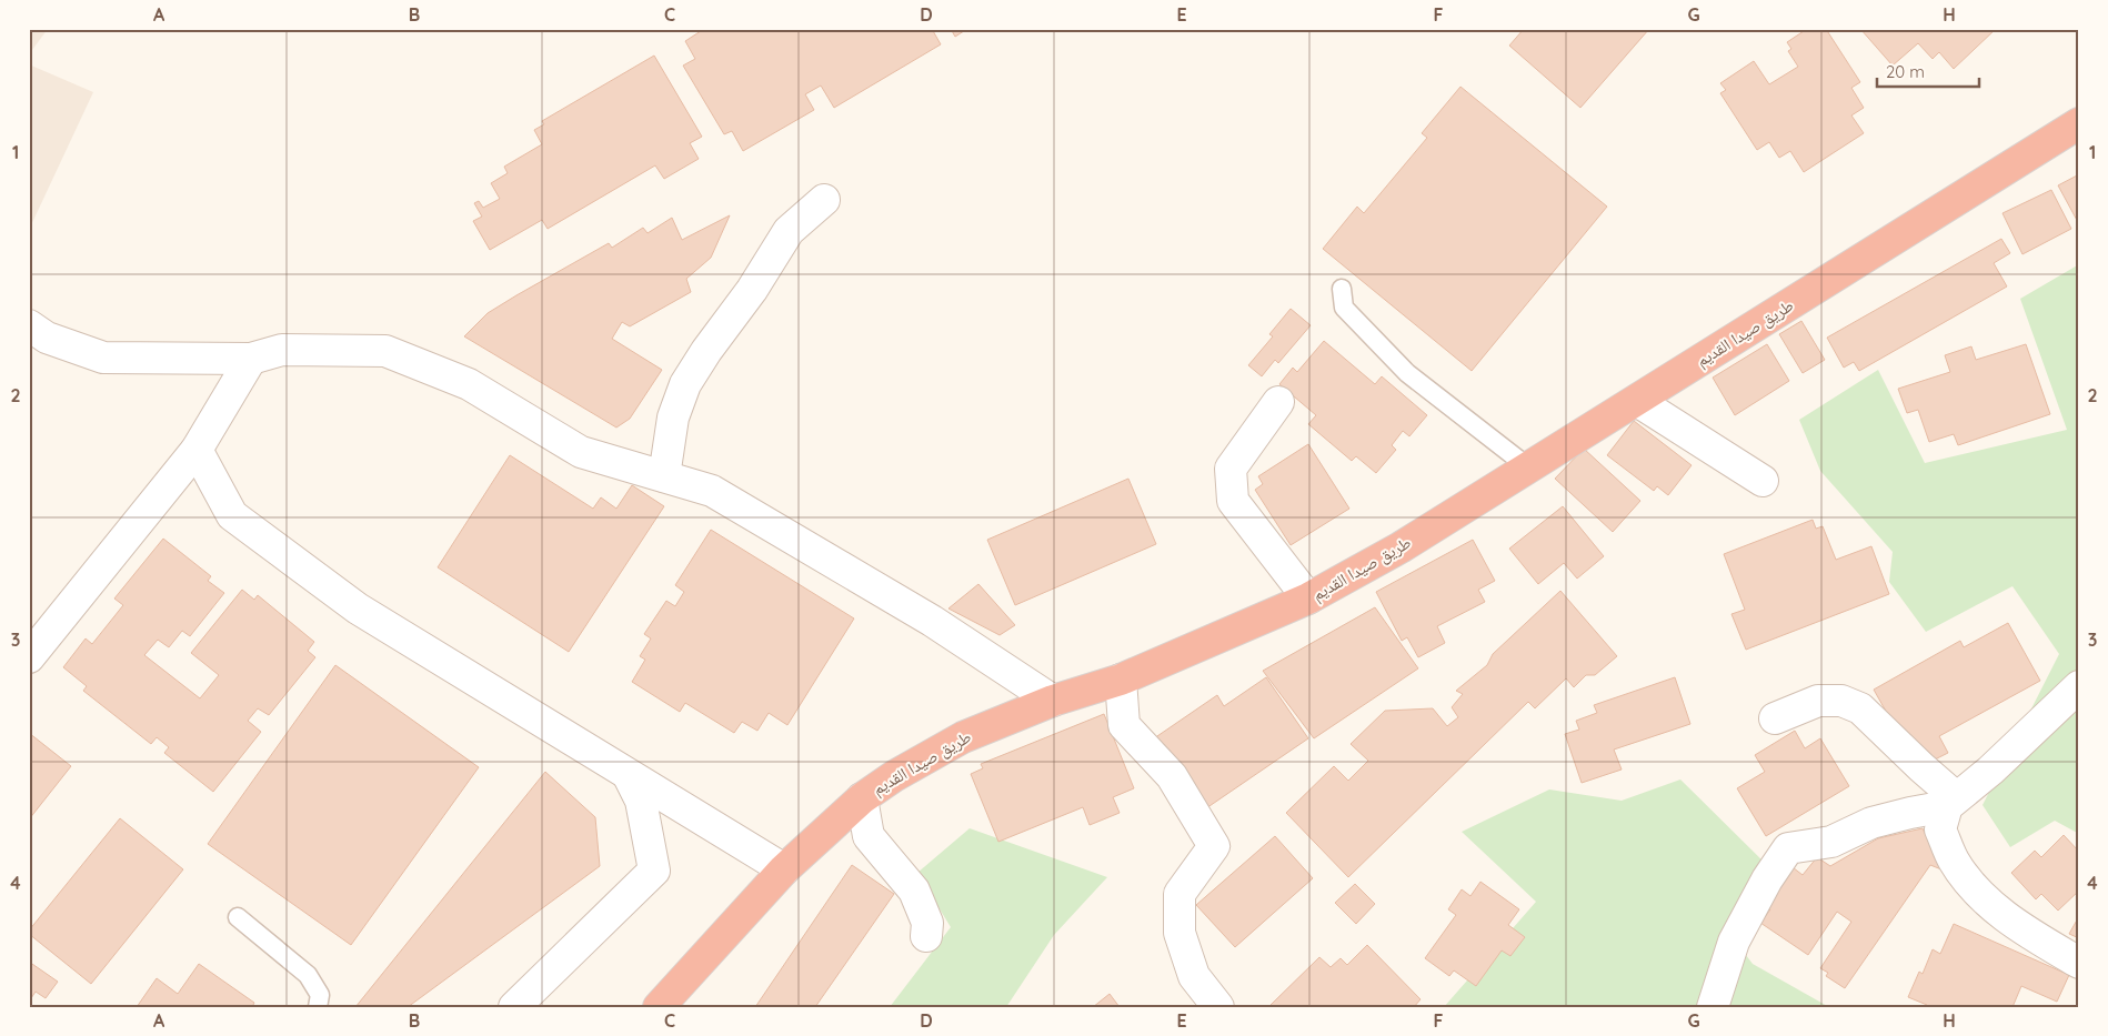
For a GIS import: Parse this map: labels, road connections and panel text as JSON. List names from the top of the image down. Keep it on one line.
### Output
{"streets":{"highway":["طريق صيدا القديم"]},"scale_bar":"20 m","grid":{"columns":["A","B","C","D","E","F","G","H"],"rows":["1","2","3","4"]}}
